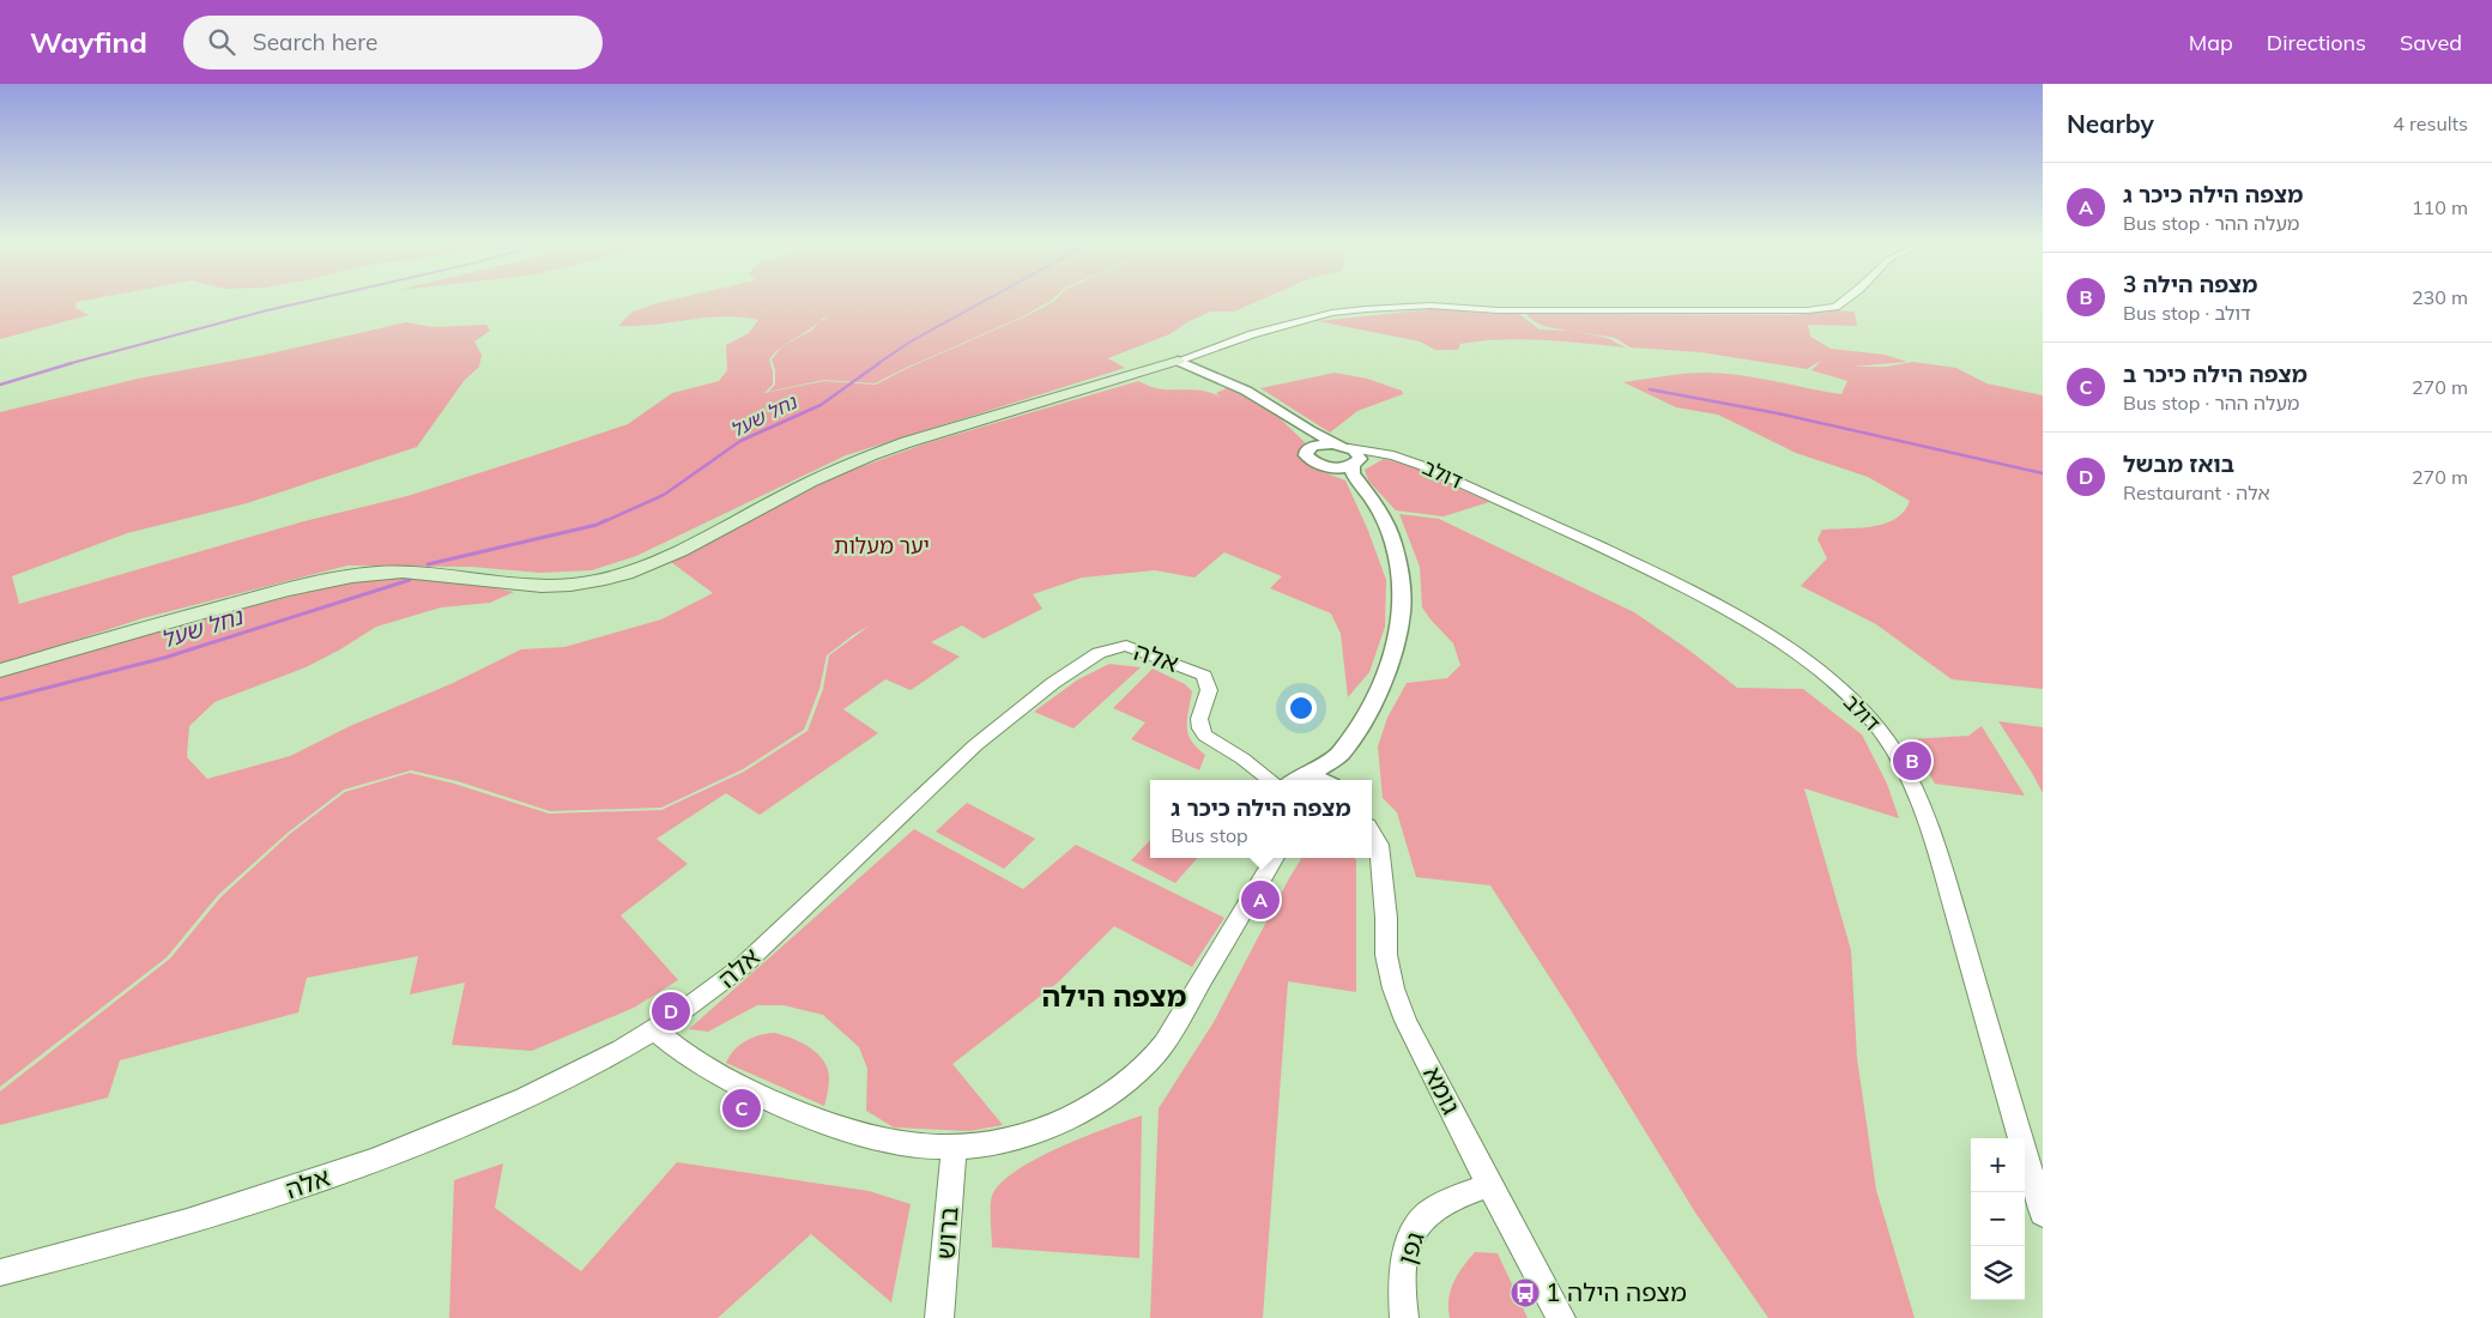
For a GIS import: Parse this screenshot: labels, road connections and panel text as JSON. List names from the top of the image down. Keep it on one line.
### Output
{"streets":{"street":["דולב","אלה","גומא","ברוש","גפן"]},"crossings":[["גומא","גפן"]],"districts":["מצפה הילה"],"water":["נחל שעל"],"parks":["יער מעלות"],"places":{"bus stop":["מצפה הילה 1"]},"page":{"header":"Wayfind","search":"Search here","nav":["Map","Directions","Saved"],"heading":["Nearby","4 results"],"list":[{"mark":"A","name":"מצפה הילה כיכר ג","note":"Bus stop · מעלה ההר","value":"110 m"},{"mark":"B","name":"מצפה הילה 3","note":"Bus stop · דולב","value":"230 m"},{"mark":"C","name":"מצפה הילה כיכר ב","note":"Bus stop · מעלה ההר","value":"270 m"},{"mark":"D","name":"בואז מבשל","note":"Restaurant · אלה","value":"270 m"}],"pins":["B","A","D","C"],"popup":["מצפה הילה כיכר ג","Bus stop"],"map_buttons":["+","−"]}}
